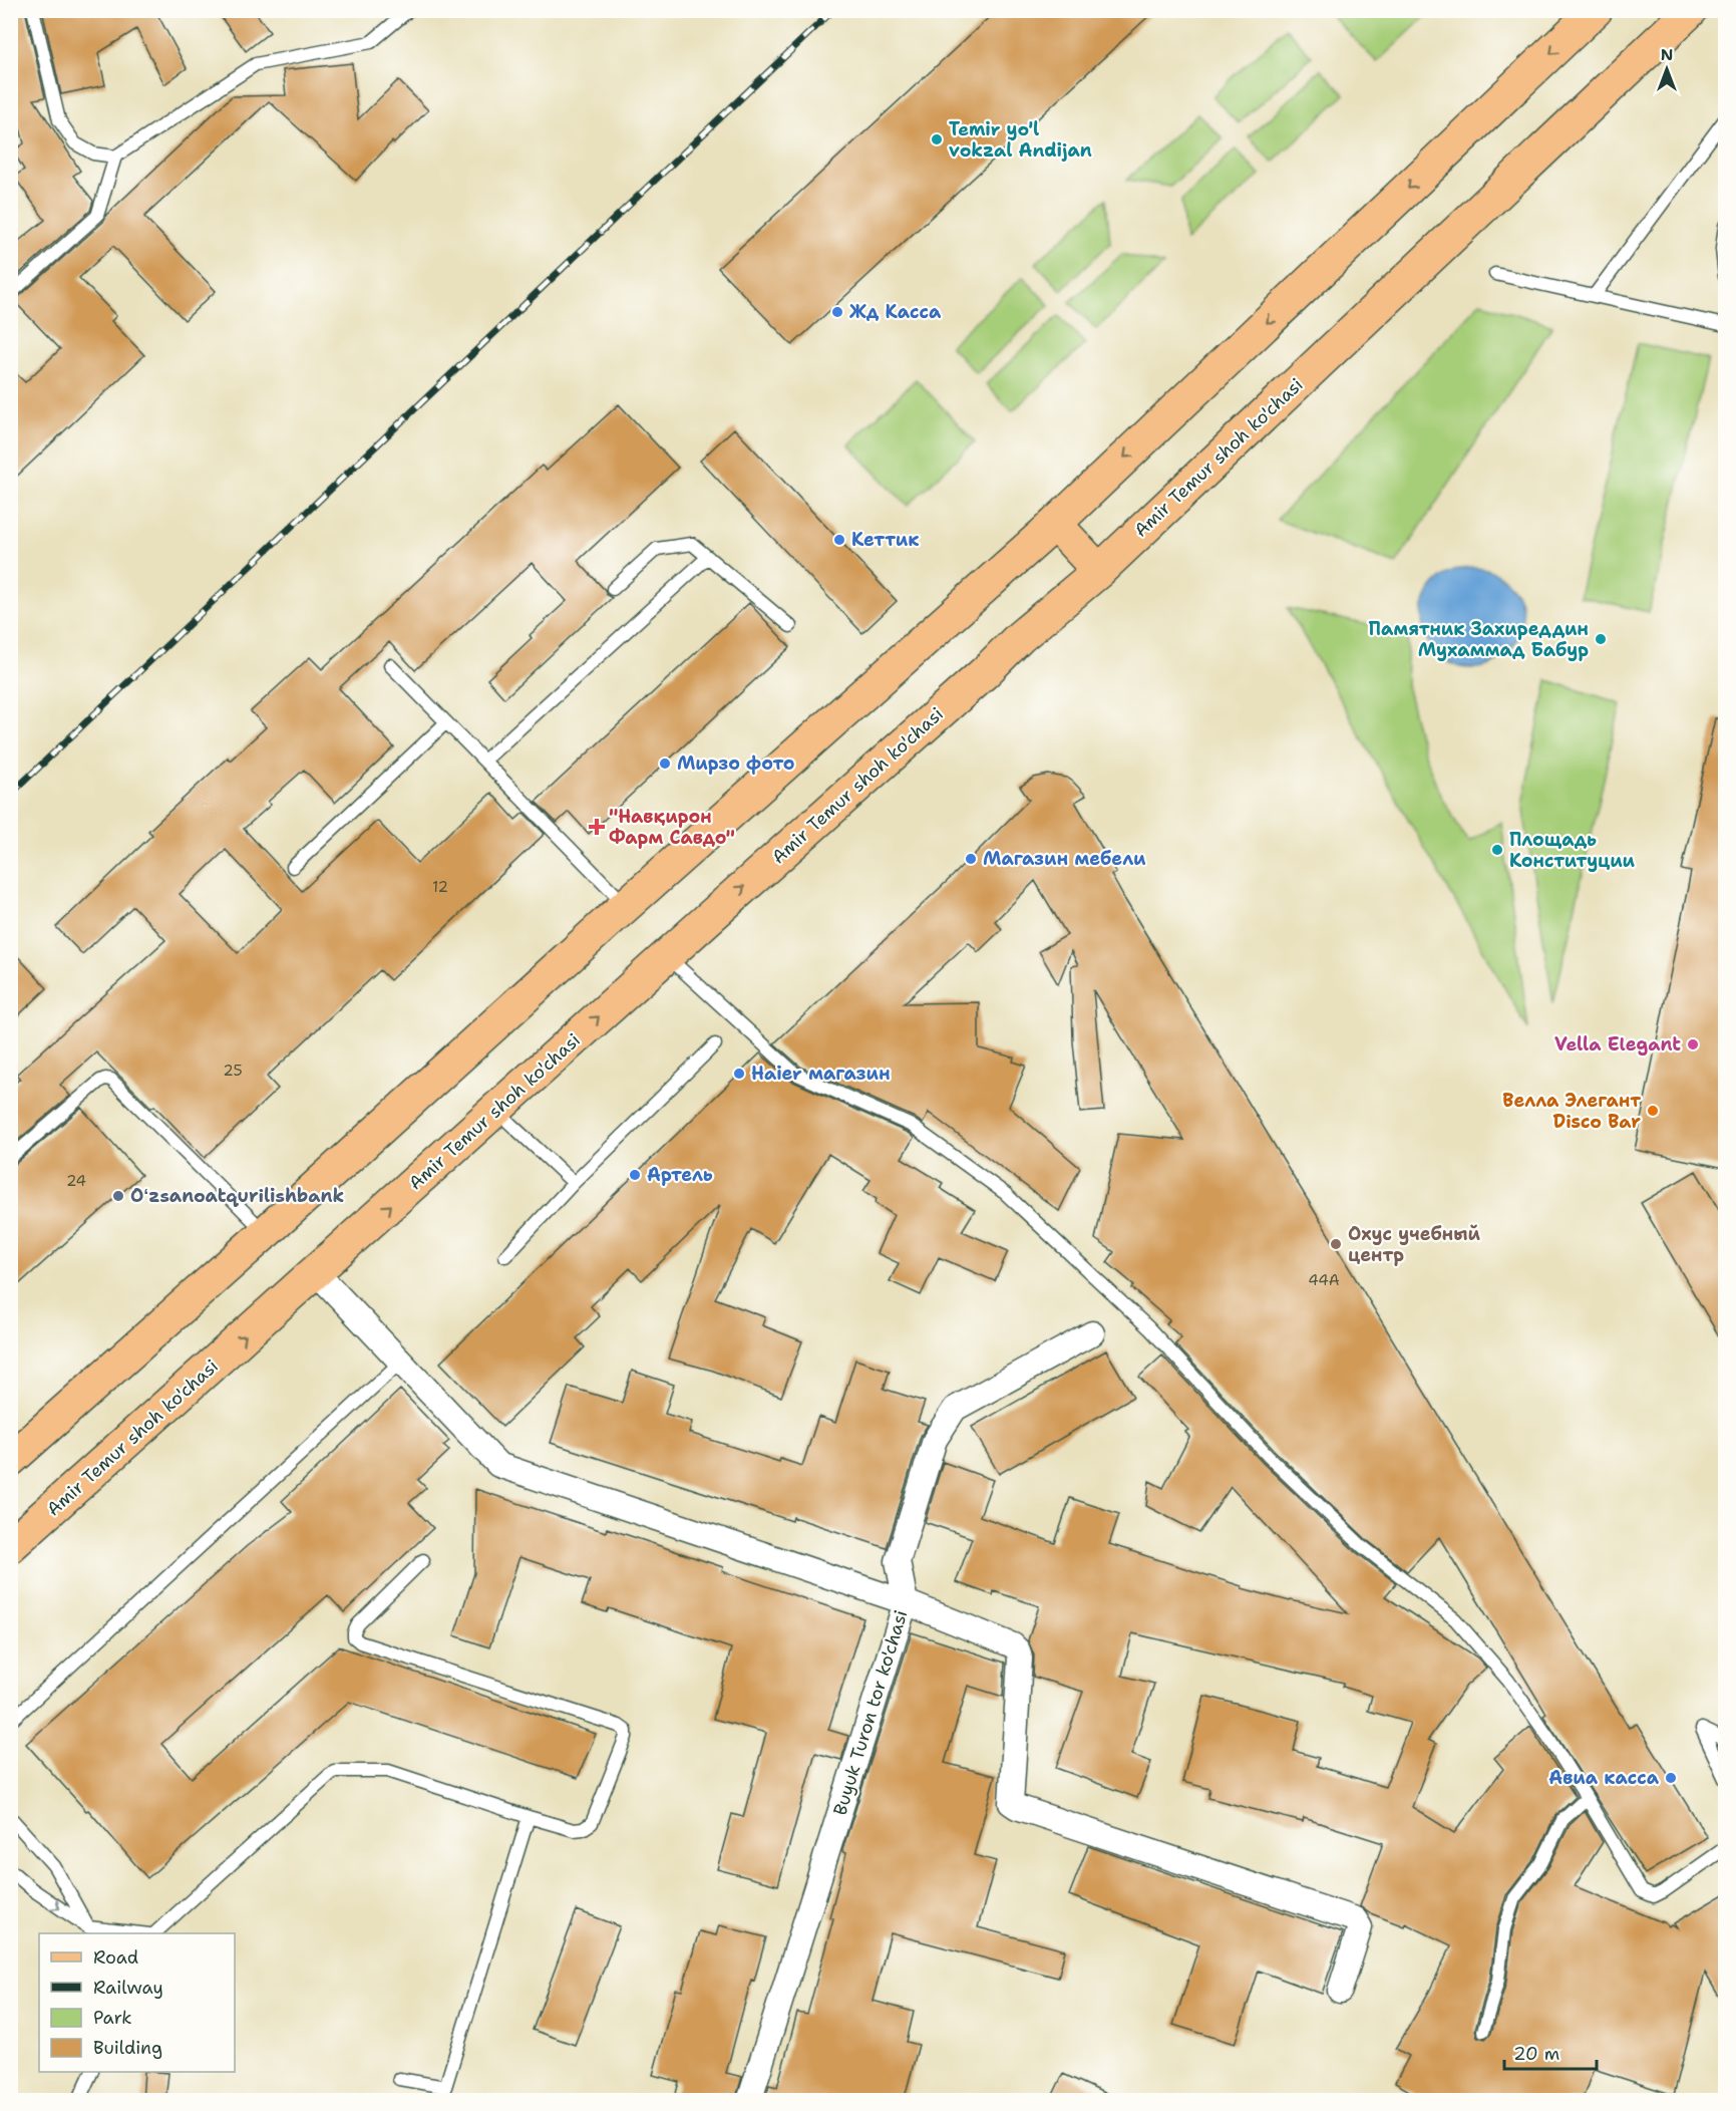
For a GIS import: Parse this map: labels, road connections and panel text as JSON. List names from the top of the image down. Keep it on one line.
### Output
{"streets":{"main road":["Amir Temur shoh ko'chasi"],"street":["Buyuk Turon tor ko'chasi"]},"places":{"other":["Temir yo'l vokzal Andijan","Жд Касса","Кеттик","Памятник Захиреддин Мухаммад Бабур","Мирзо фото","Площадь Конституции","Магазин мебели","Vella Elegant","Haier магазин","Велла Элегант Disco Bar","Артель","Oʻzsanoatqurilishbank","Охус учебный центр","Авиа касса"],"health":["\"Навқирон Фарм Савдо\""]},"house_numbers":["12","25","24","44A"],"legend":["Road","Railway","Park","Building"],"scale_bar":"20 m","north":"top"}
